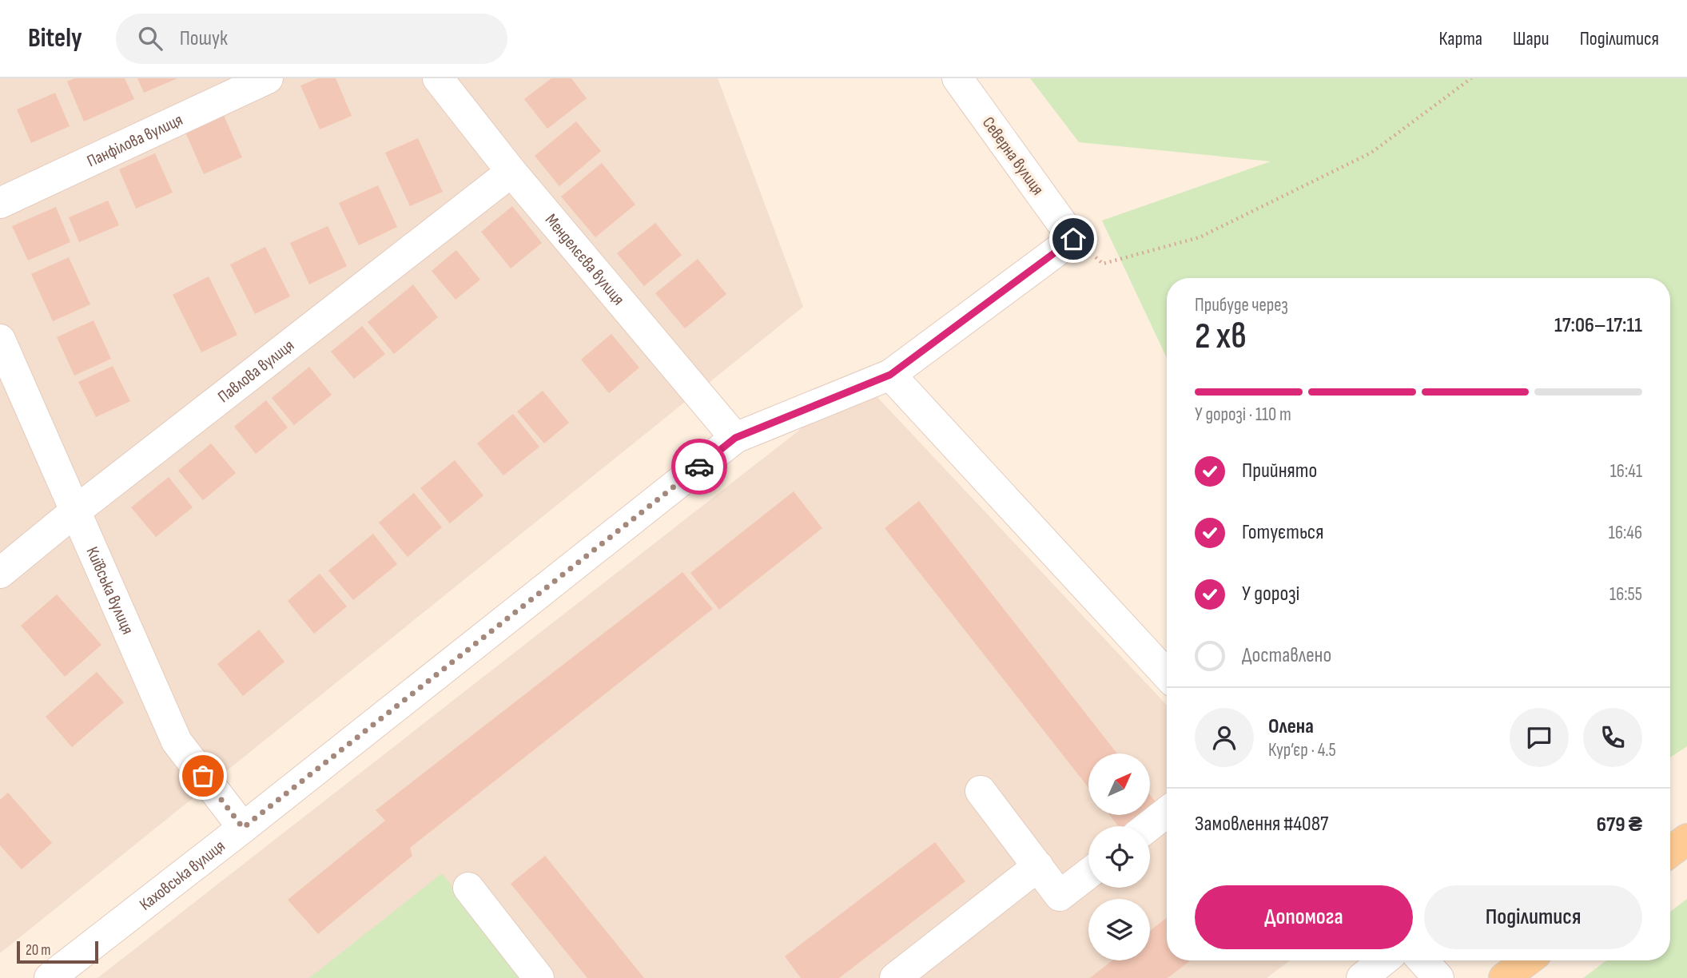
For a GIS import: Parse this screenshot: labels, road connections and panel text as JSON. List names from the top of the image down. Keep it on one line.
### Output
{"streets":{"street":["Панфілова вулиця","Северна вулиця","Менделєєва вулиця","Павлова вулиця","Київська вулиця","Каховська вулиця"]},"crossings":[["Менделєєва вулиця","Павлова вулиця"],["Менделєєва вулиця","Каховська вулиця"],["Павлова вулиця","Київська вулиця"],["Київська вулиця","Каховська вулиця"]],"scale_bar":"20 m","north":"top right","page":{"header":"Bitely","search":"Пошук","nav":["Карта","Шари","Поділитися"],"heading":["2 хв","Прибуде через","17:06–17:11"],"panel":["Олена","Кур’єр · 4.5","Замовлення #4087","679 ₴"],"bar":"У дорозі · 110 m","list":[["Прийнято","16:41"],["Готується","16:46"],["У дорозі","16:55"],"Доставлено"],"buttons":["Допомога","Поділитися"],"scale":"20 m"}}
